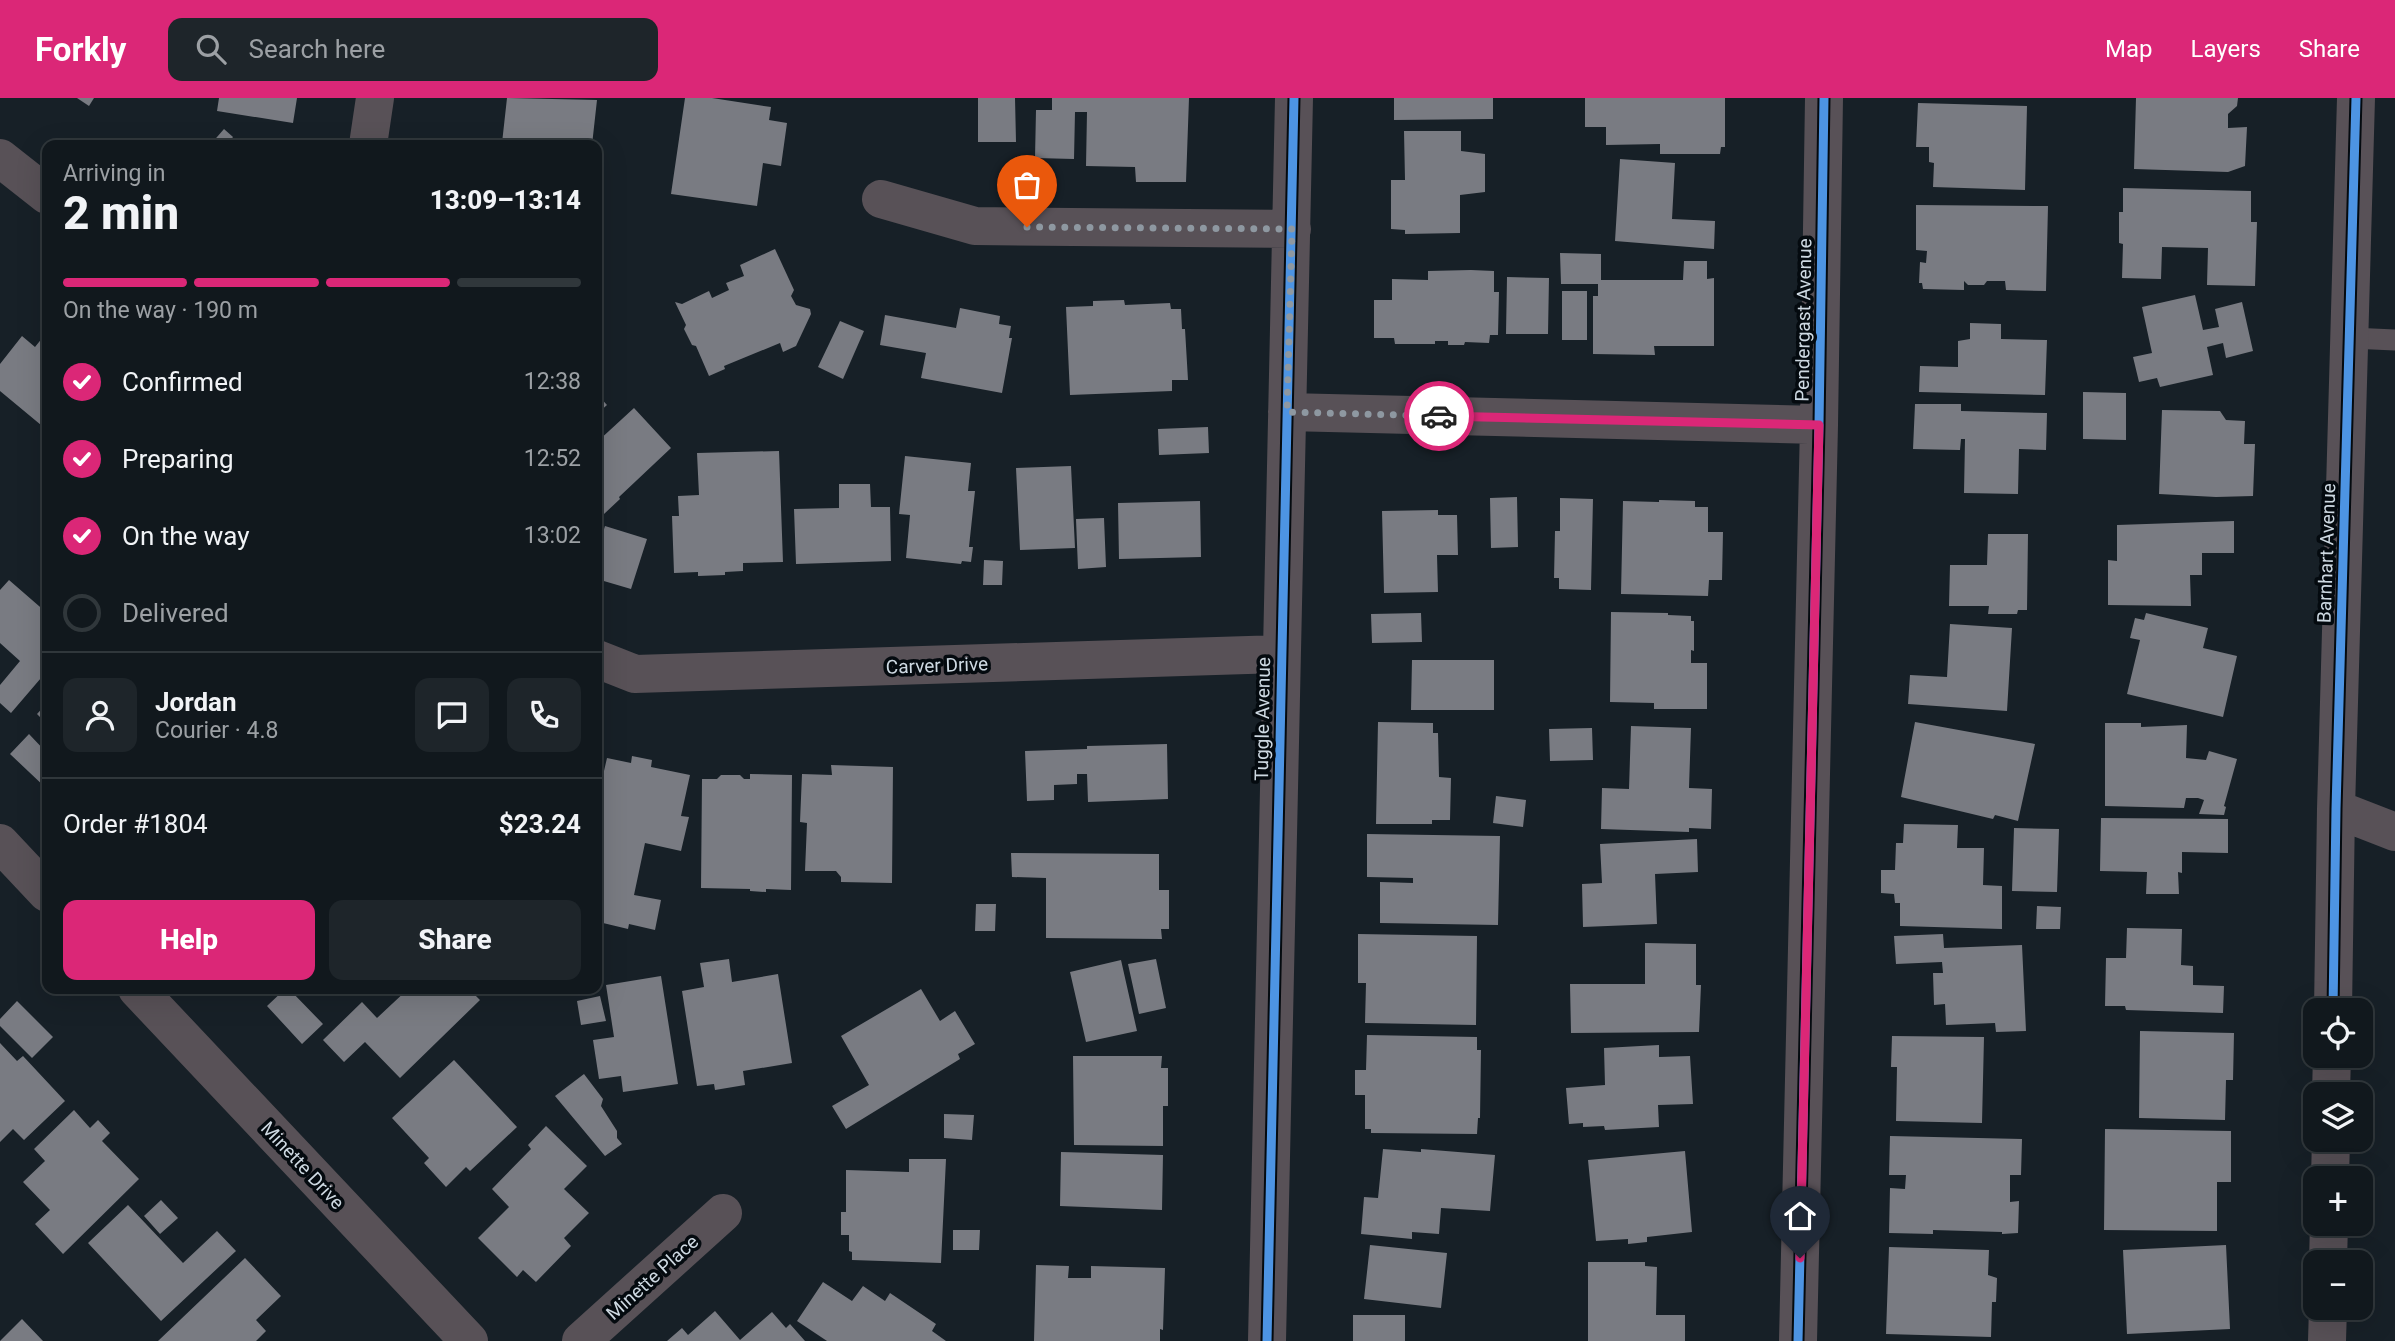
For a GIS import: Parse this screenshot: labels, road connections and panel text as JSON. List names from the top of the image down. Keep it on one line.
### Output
{"streets":{"street":["Pendergast Avenue","Barnhart Avenue","Carver Drive","Tuggle Avenue","Minette Drive","Minette Place"]},"crossings":[["Carver Drive","Tuggle Avenue"]],"page":{"header":"Forkly","search":"Search here","nav":["Map","Layers","Share"],"heading":["2 min","Arriving in","13:09–13:14"],"panel":["Jordan","Courier · 4.8","Order #1804","$23.24"],"bar":"On the way · 190 m","list":[["Confirmed","12:38"],["Preparing","12:52"],["On the way","13:02"],"Delivered"],"buttons":["Help","Share"],"map_buttons":["+","−"]}}
